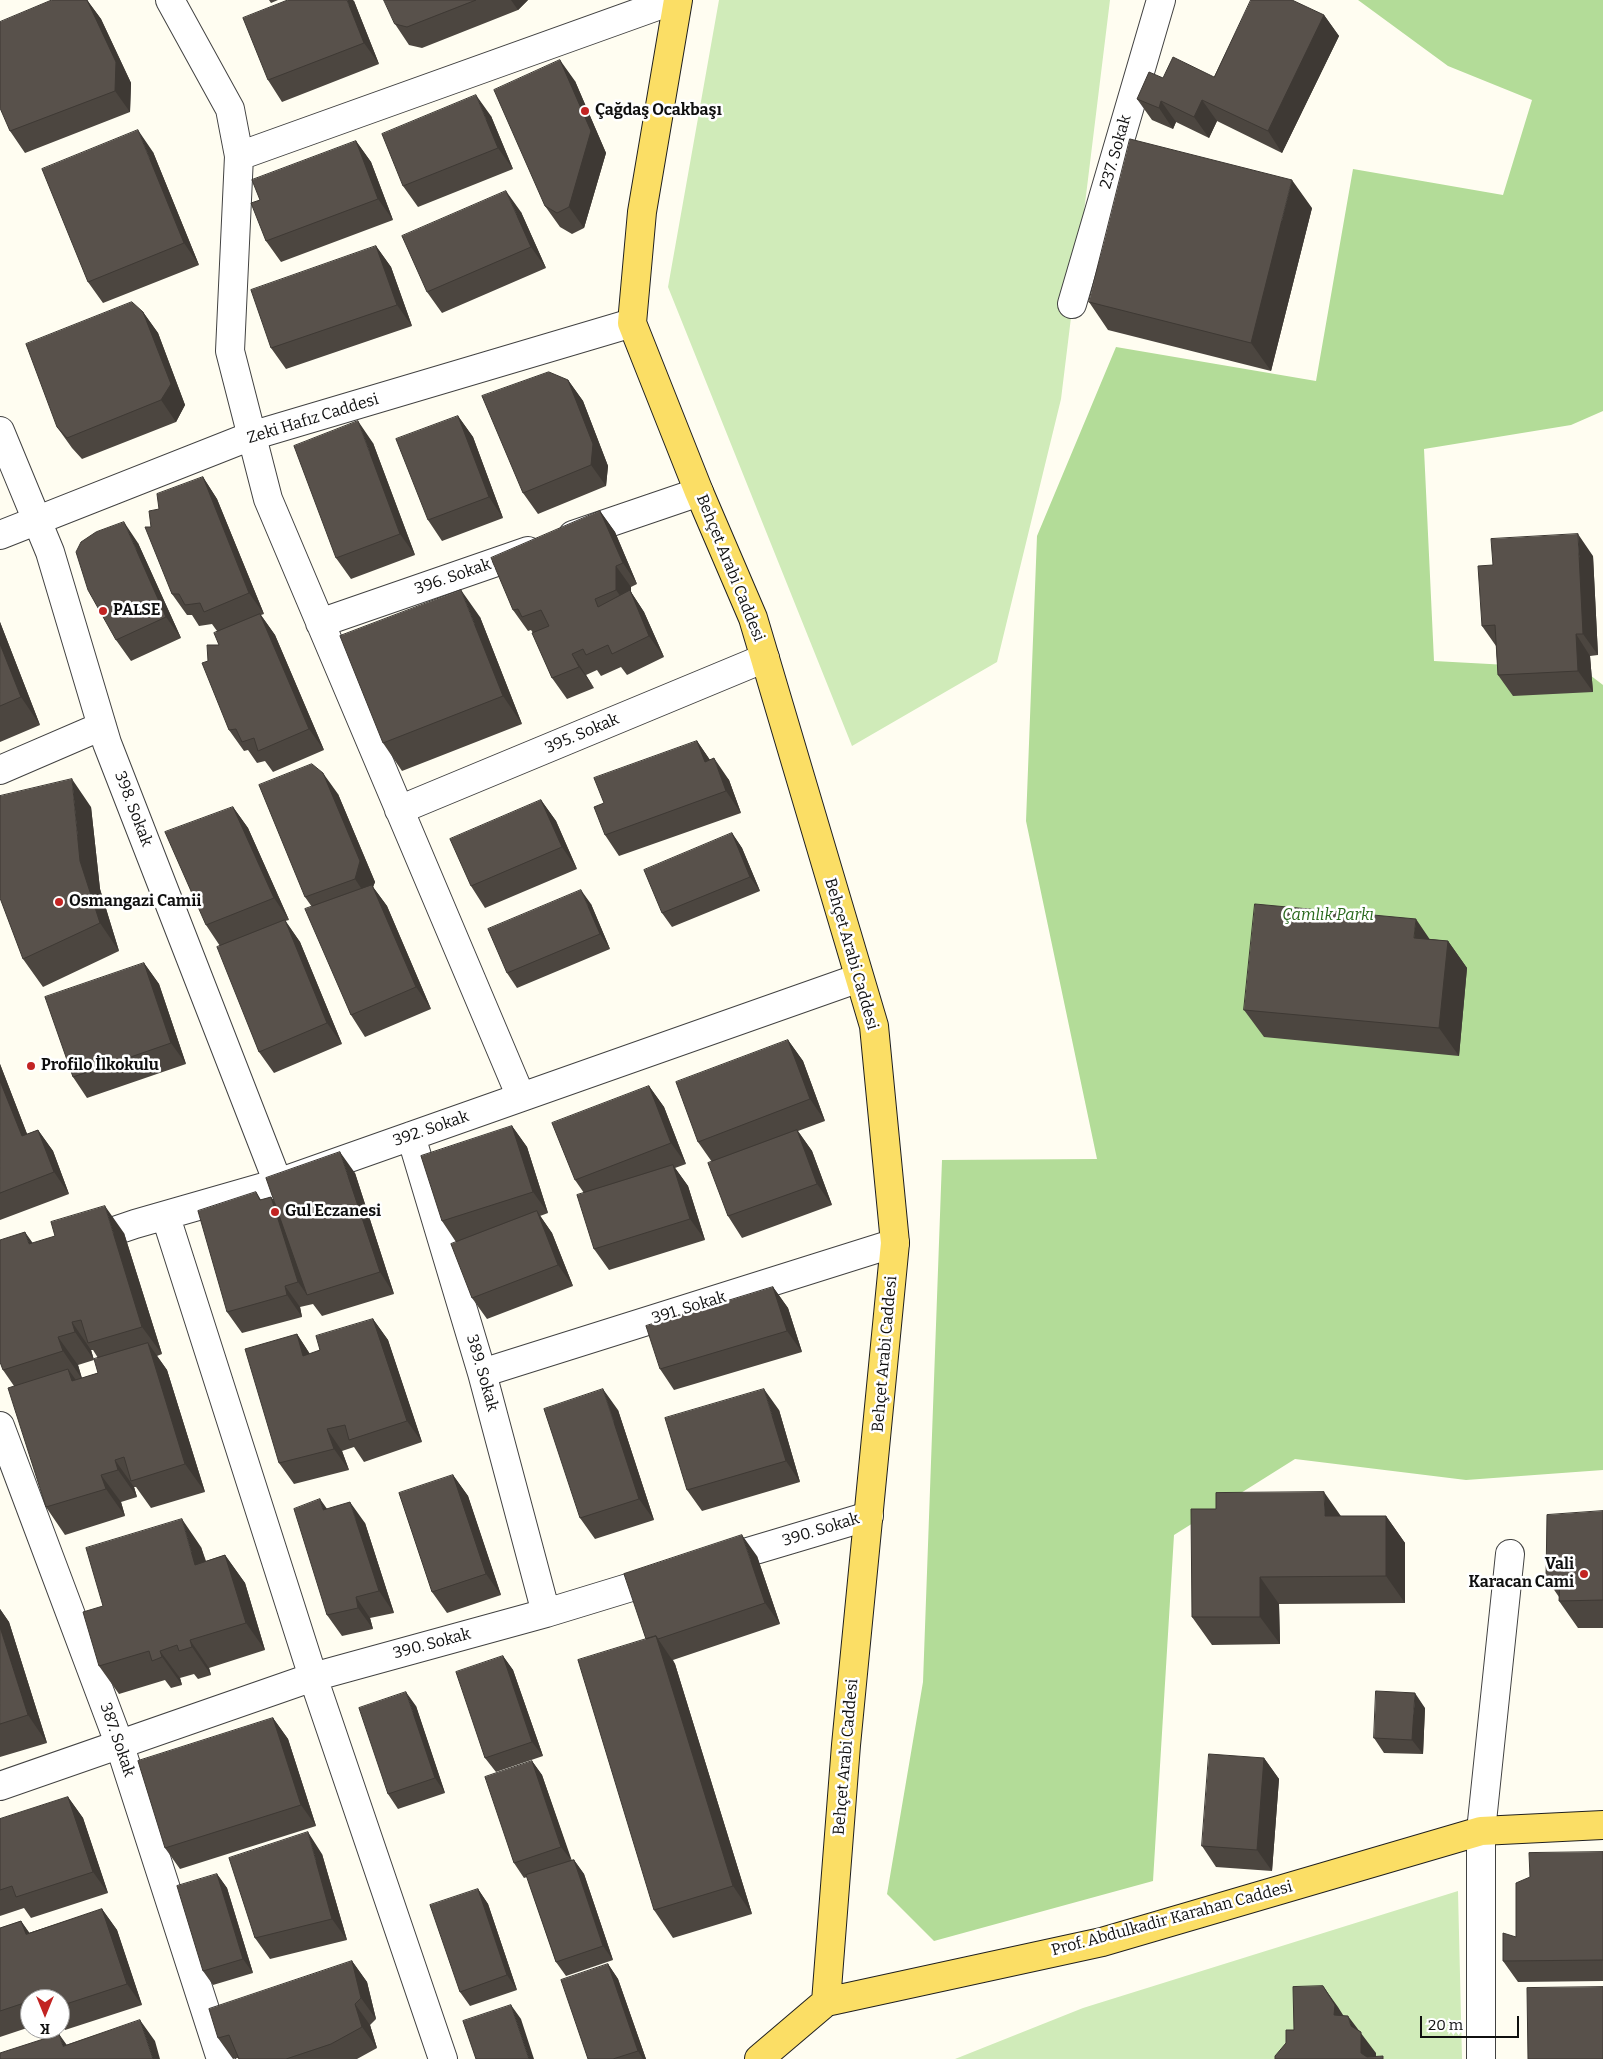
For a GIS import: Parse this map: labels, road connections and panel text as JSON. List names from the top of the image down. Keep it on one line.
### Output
{"streets":{"main road":["Behçet Arabi Caddesi","Prof. Abdulkadir Karahan Caddesi"],"street":["237. Sokak","Zeki Hafız Caddesi","396. Sokak","395. Sokak","398. Sokak","392. Sokak","391. Sokak","389. Sokak","390. Sokak","387. Sokak"]},"crossings":[["Zeki Hafız Caddesi","Behçet Arabi Caddesi"],["Zeki Hafız Caddesi","398. Sokak"],["Behçet Arabi Caddesi","396. Sokak"],["Behçet Arabi Caddesi","395. Sokak"],["Behçet Arabi Caddesi","392. Sokak"],["Behçet Arabi Caddesi","391. Sokak"],["Behçet Arabi Caddesi","390. Sokak"],["Behçet Arabi Caddesi","Prof. Abdulkadir Karahan Caddesi"],["398. Sokak","392. Sokak"],["392. Sokak","389. Sokak"],["391. Sokak","389. Sokak"],["389. Sokak","390. Sokak"],["390. Sokak","387. Sokak"]],"parks":["Çamlık Parkı"],"places":["Çağdaş Ocakbaşı","PALSE","Osmangazi Camii","Profilo İlkokulu","Gul Eczanesi","Vali Karacan Cami"],"scale_bar":"20 m","north":"bottom"}
